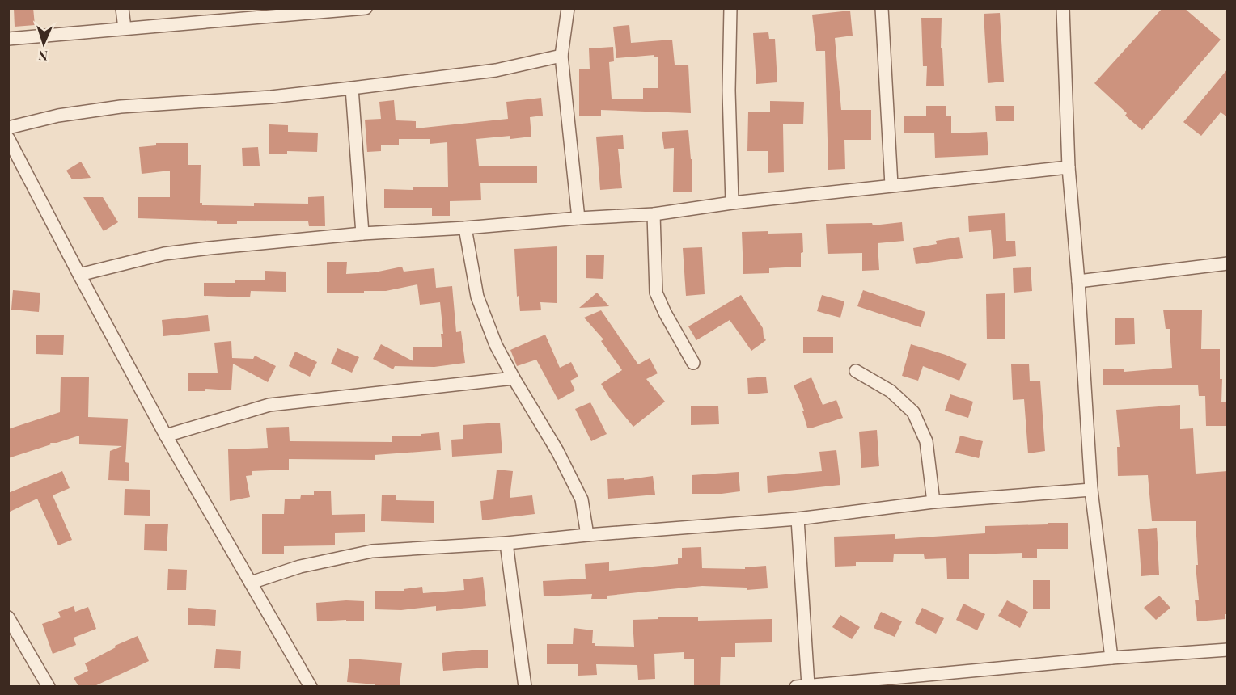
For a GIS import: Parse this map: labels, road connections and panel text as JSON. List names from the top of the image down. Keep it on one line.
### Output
{"north":"bottom"}
